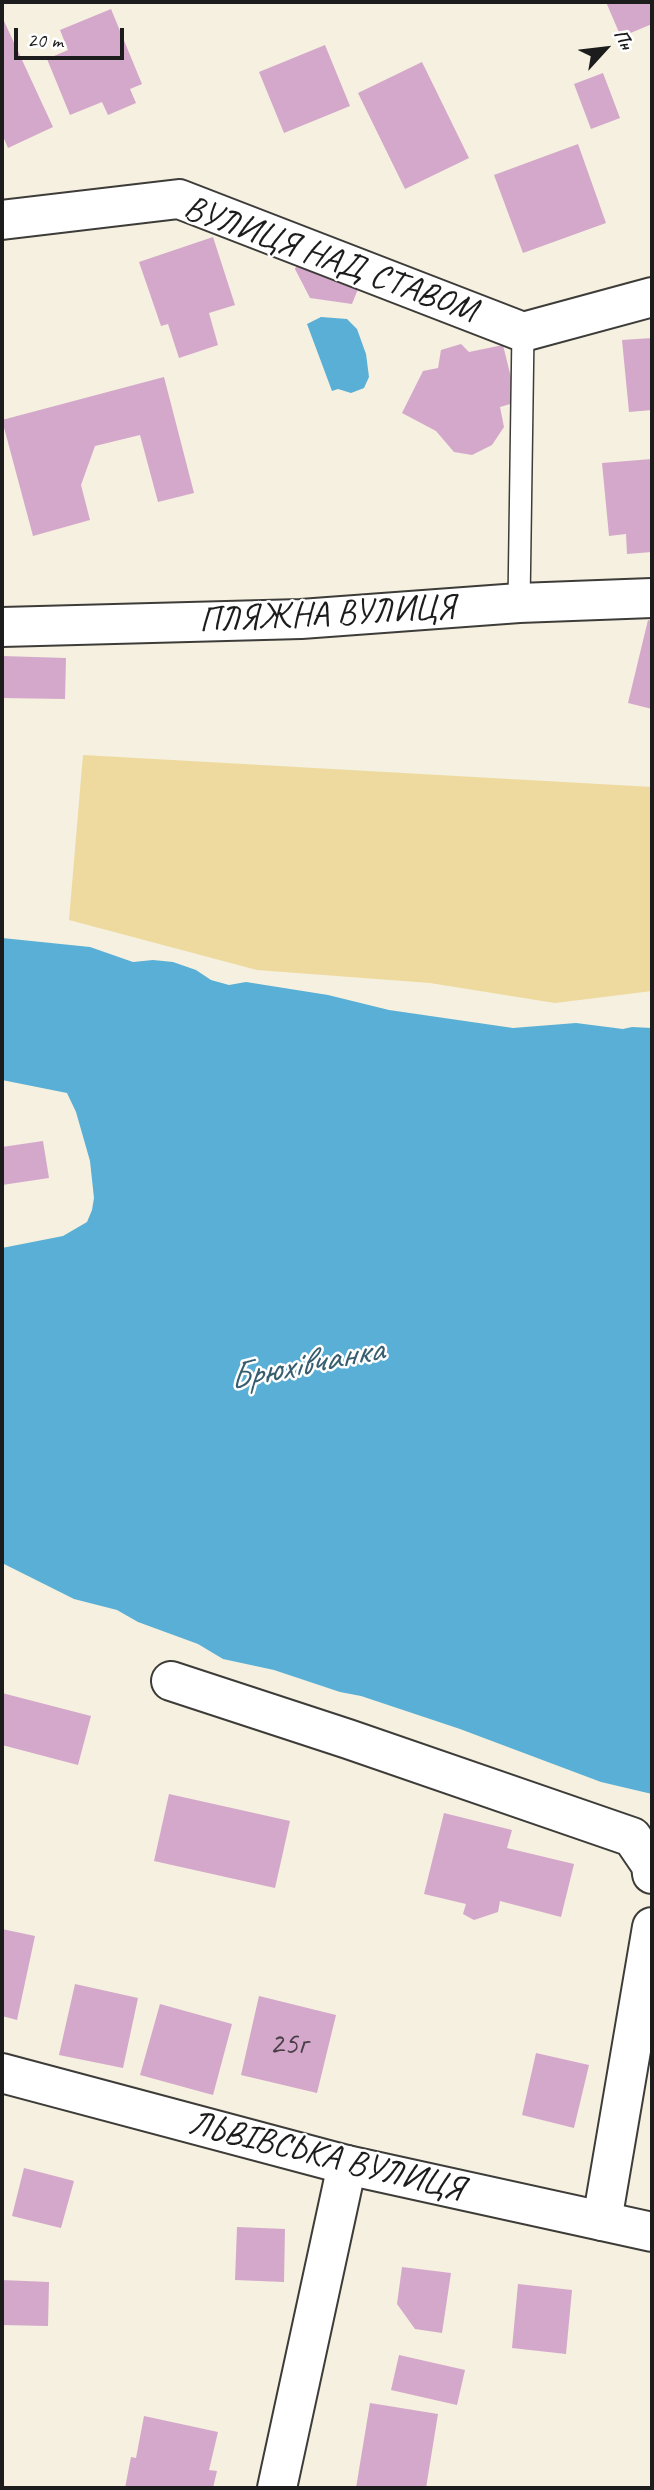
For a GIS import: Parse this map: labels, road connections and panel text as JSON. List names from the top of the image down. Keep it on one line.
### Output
{"streets":{"street":["ВУЛИЦЯ НАД СТАВОМ","ПЛЯЖНА ВУЛИЦЯ","ЛЬВІВСЬКА ВУЛИЦЯ"]},"water":["Брюхівчанка"],"house_numbers":["25г"],"scale_bar":"20 m","north":"top right"}
